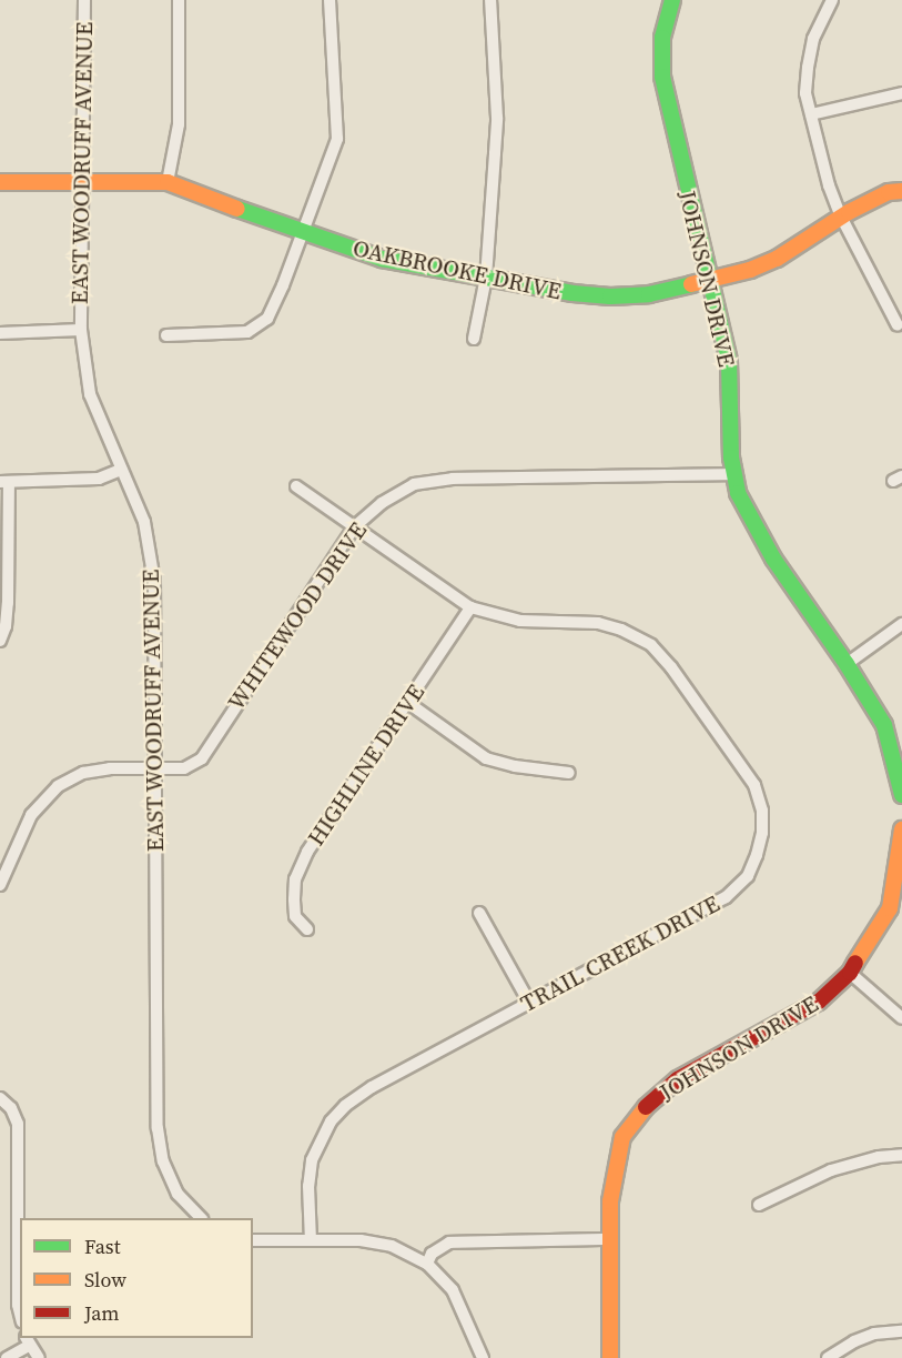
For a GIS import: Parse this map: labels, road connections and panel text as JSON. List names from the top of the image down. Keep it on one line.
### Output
{"streets":{"street":["EAST WOODRUFF AVENUE","OAKBROOKE DRIVE","JOHNSON DRIVE","WHITEWOOD DRIVE","HIGHLINE DRIVE","TRAIL CREEK DRIVE"]},"crossings":[["EAST WOODRUFF AVENUE","OAKBROOKE DRIVE"],["EAST WOODRUFF AVENUE","WHITEWOOD DRIVE"],["OAKBROOKE DRIVE","JOHNSON DRIVE"],["JOHNSON DRIVE","WHITEWOOD DRIVE"],["WHITEWOOD DRIVE","TRAIL CREEK DRIVE"],["HIGHLINE DRIVE","TRAIL CREEK DRIVE"]],"legend":["Fast","Slow","Jam"]}
